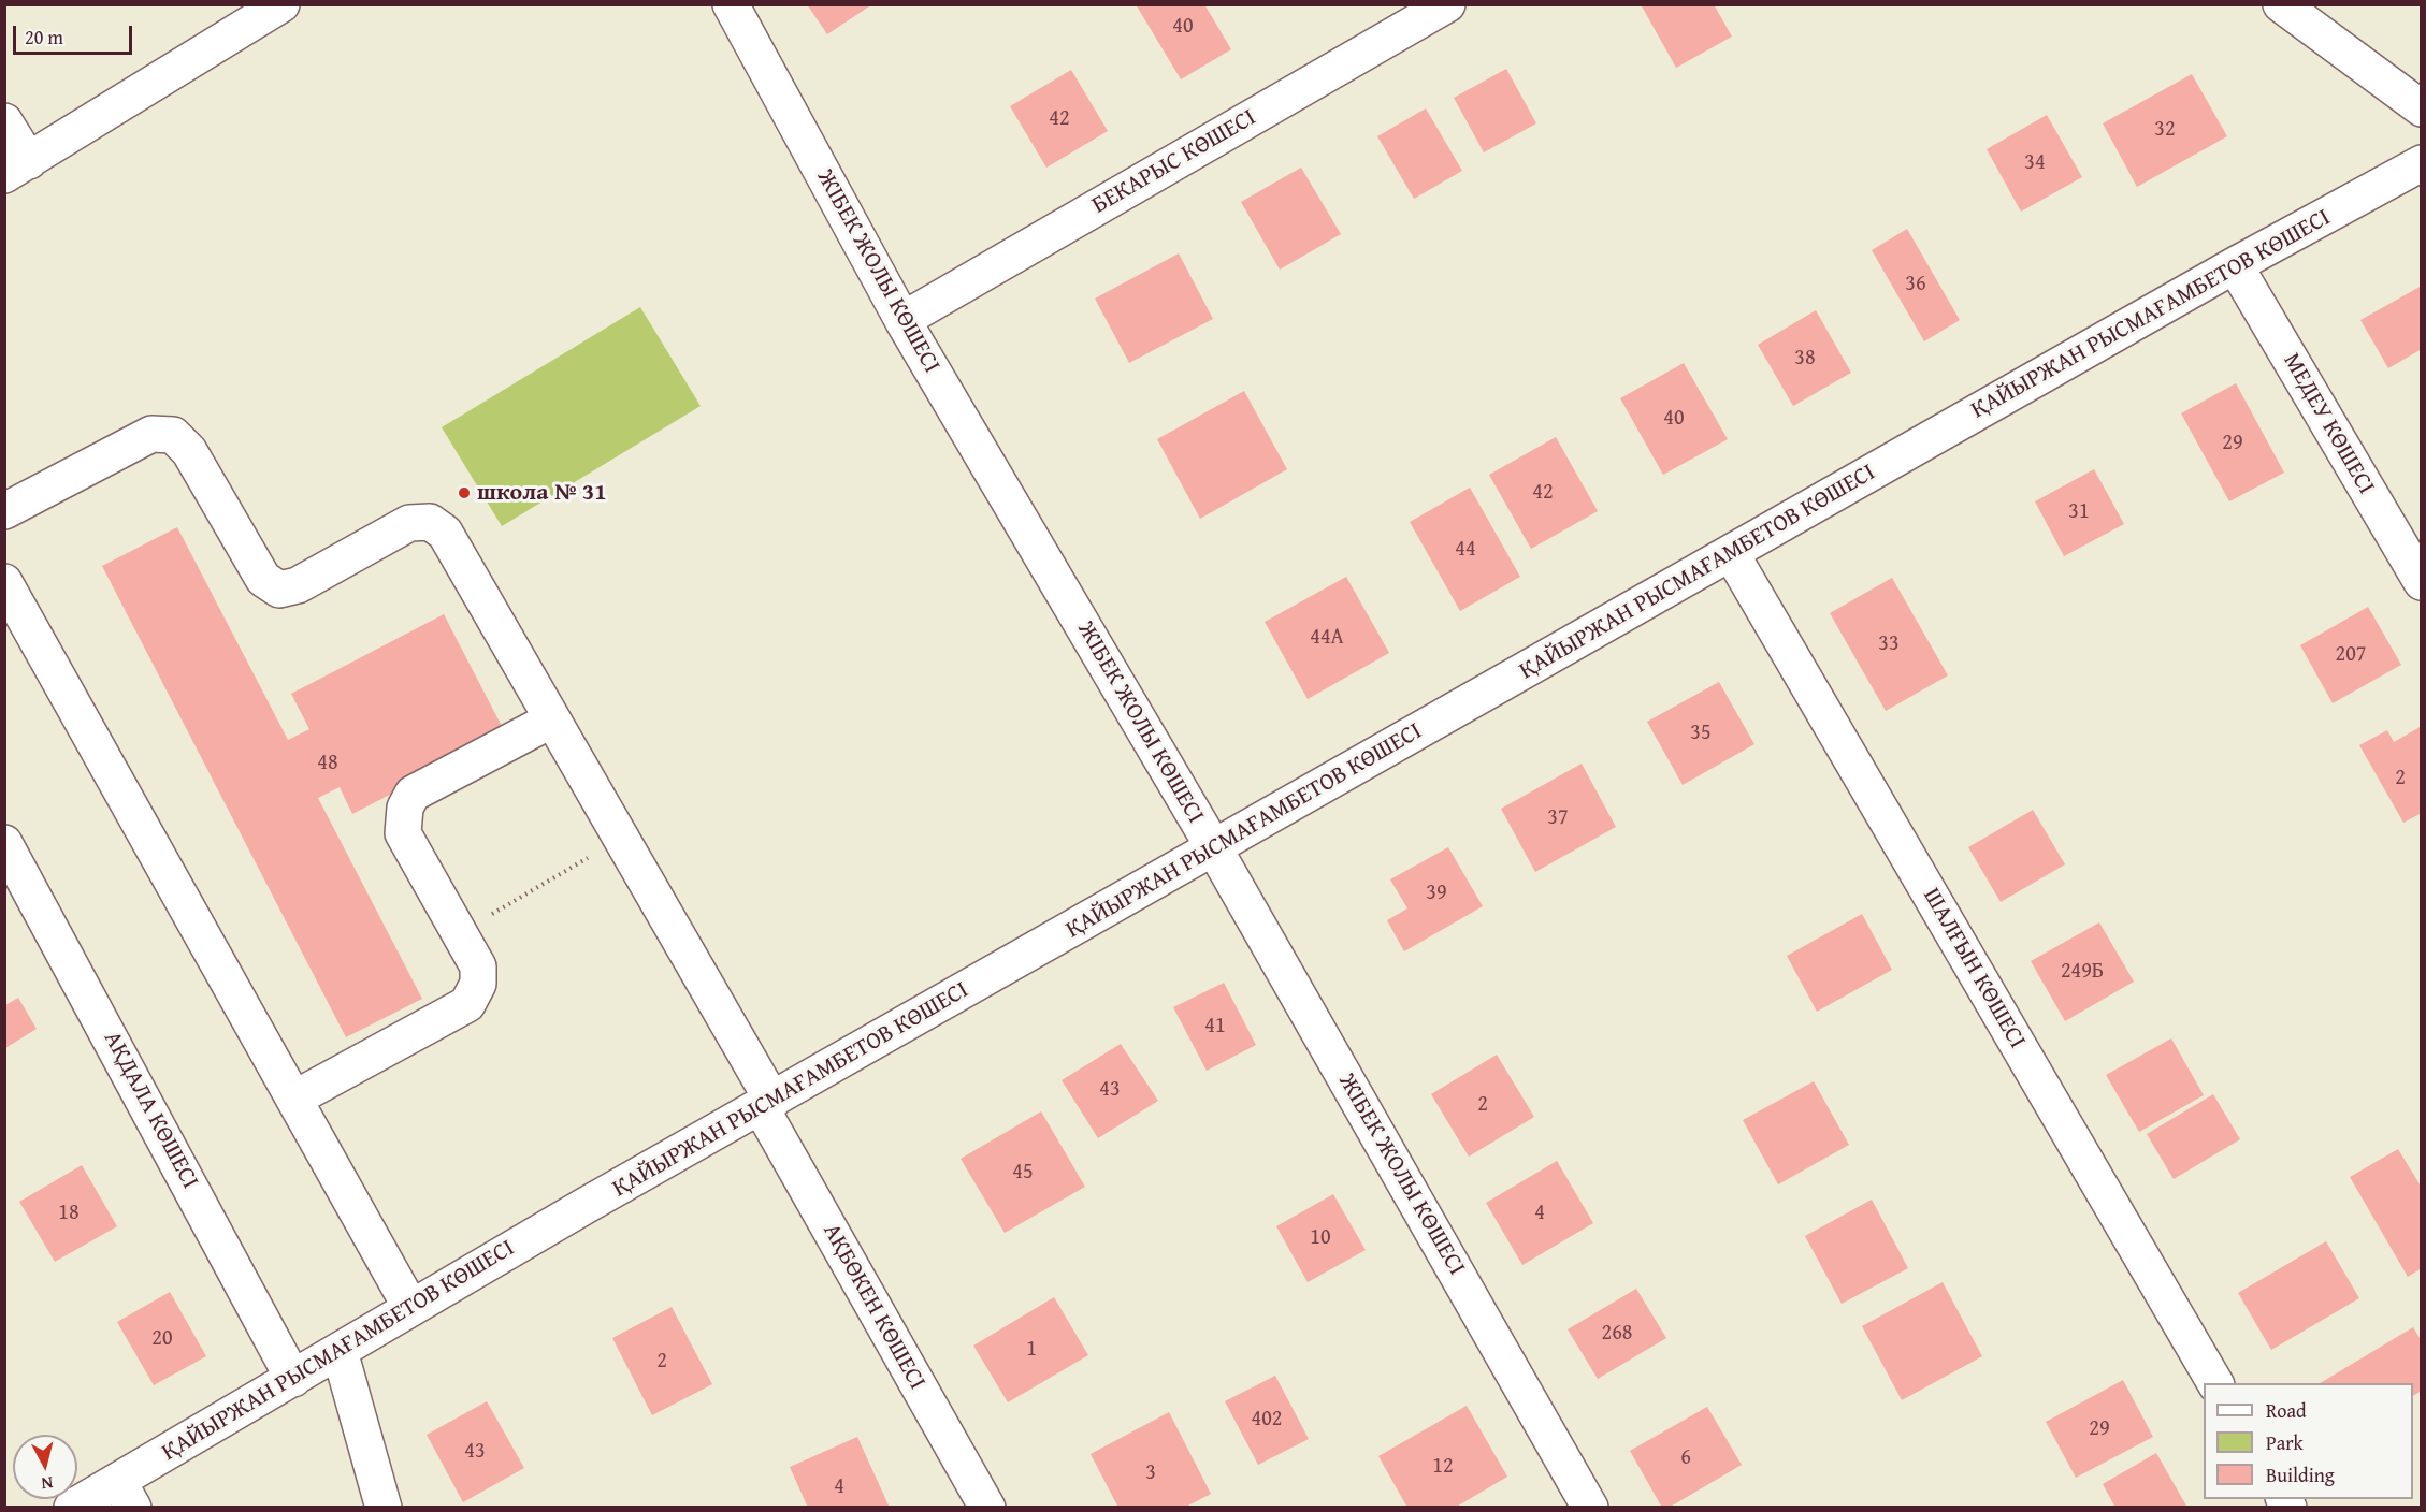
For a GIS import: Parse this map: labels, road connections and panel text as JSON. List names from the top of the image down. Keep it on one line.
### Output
{"streets":{"street":["БЕКАРЫС КӨШЕСІ","ЖІБЕК ЖОЛЫ КӨШЕСІ","ҚАЙЫРЖАН РЫСМАҒАМБЕТОВ КӨШЕСІ","МЕДЕУ КӨШЕСІ","ШАЛҒЫН КӨШЕСІ","АҚДАЛА КӨШЕСІ","АҚБӨКЕН КӨШЕСІ"]},"crossings":[["БЕКАРЫС КӨШЕСІ","ЖІБЕК ЖОЛЫ КӨШЕСІ"],["ЖІБЕК ЖОЛЫ КӨШЕСІ","ҚАЙЫРЖАН РЫСМАҒАМБЕТОВ КӨШЕСІ"],["ҚАЙЫРЖАН РЫСМАҒАМБЕТОВ КӨШЕСІ","МЕДЕУ КӨШЕСІ"],["ҚАЙЫРЖАН РЫСМАҒАМБЕТОВ КӨШЕСІ","ШАЛҒЫН КӨШЕСІ"],["ҚАЙЫРЖАН РЫСМАҒАМБЕТОВ КӨШЕСІ","АҚДАЛА КӨШЕСІ"],["ҚАЙЫРЖАН РЫСМАҒАМБЕТОВ КӨШЕСІ","АҚБӨКЕН КӨШЕСІ"]],"places":["школа № 31"],"house_numbers":["40","42","32","34","36","38","40","29","42","31","44","44А","33","207","35","48","2","37","39","249Б","41","43","2","45","18","4","10","268","20","1","2","402","29","43","6","12","3","4"],"legend":["Road","Park","Building"],"scale_bar":"20 m","north":"bottom"}
